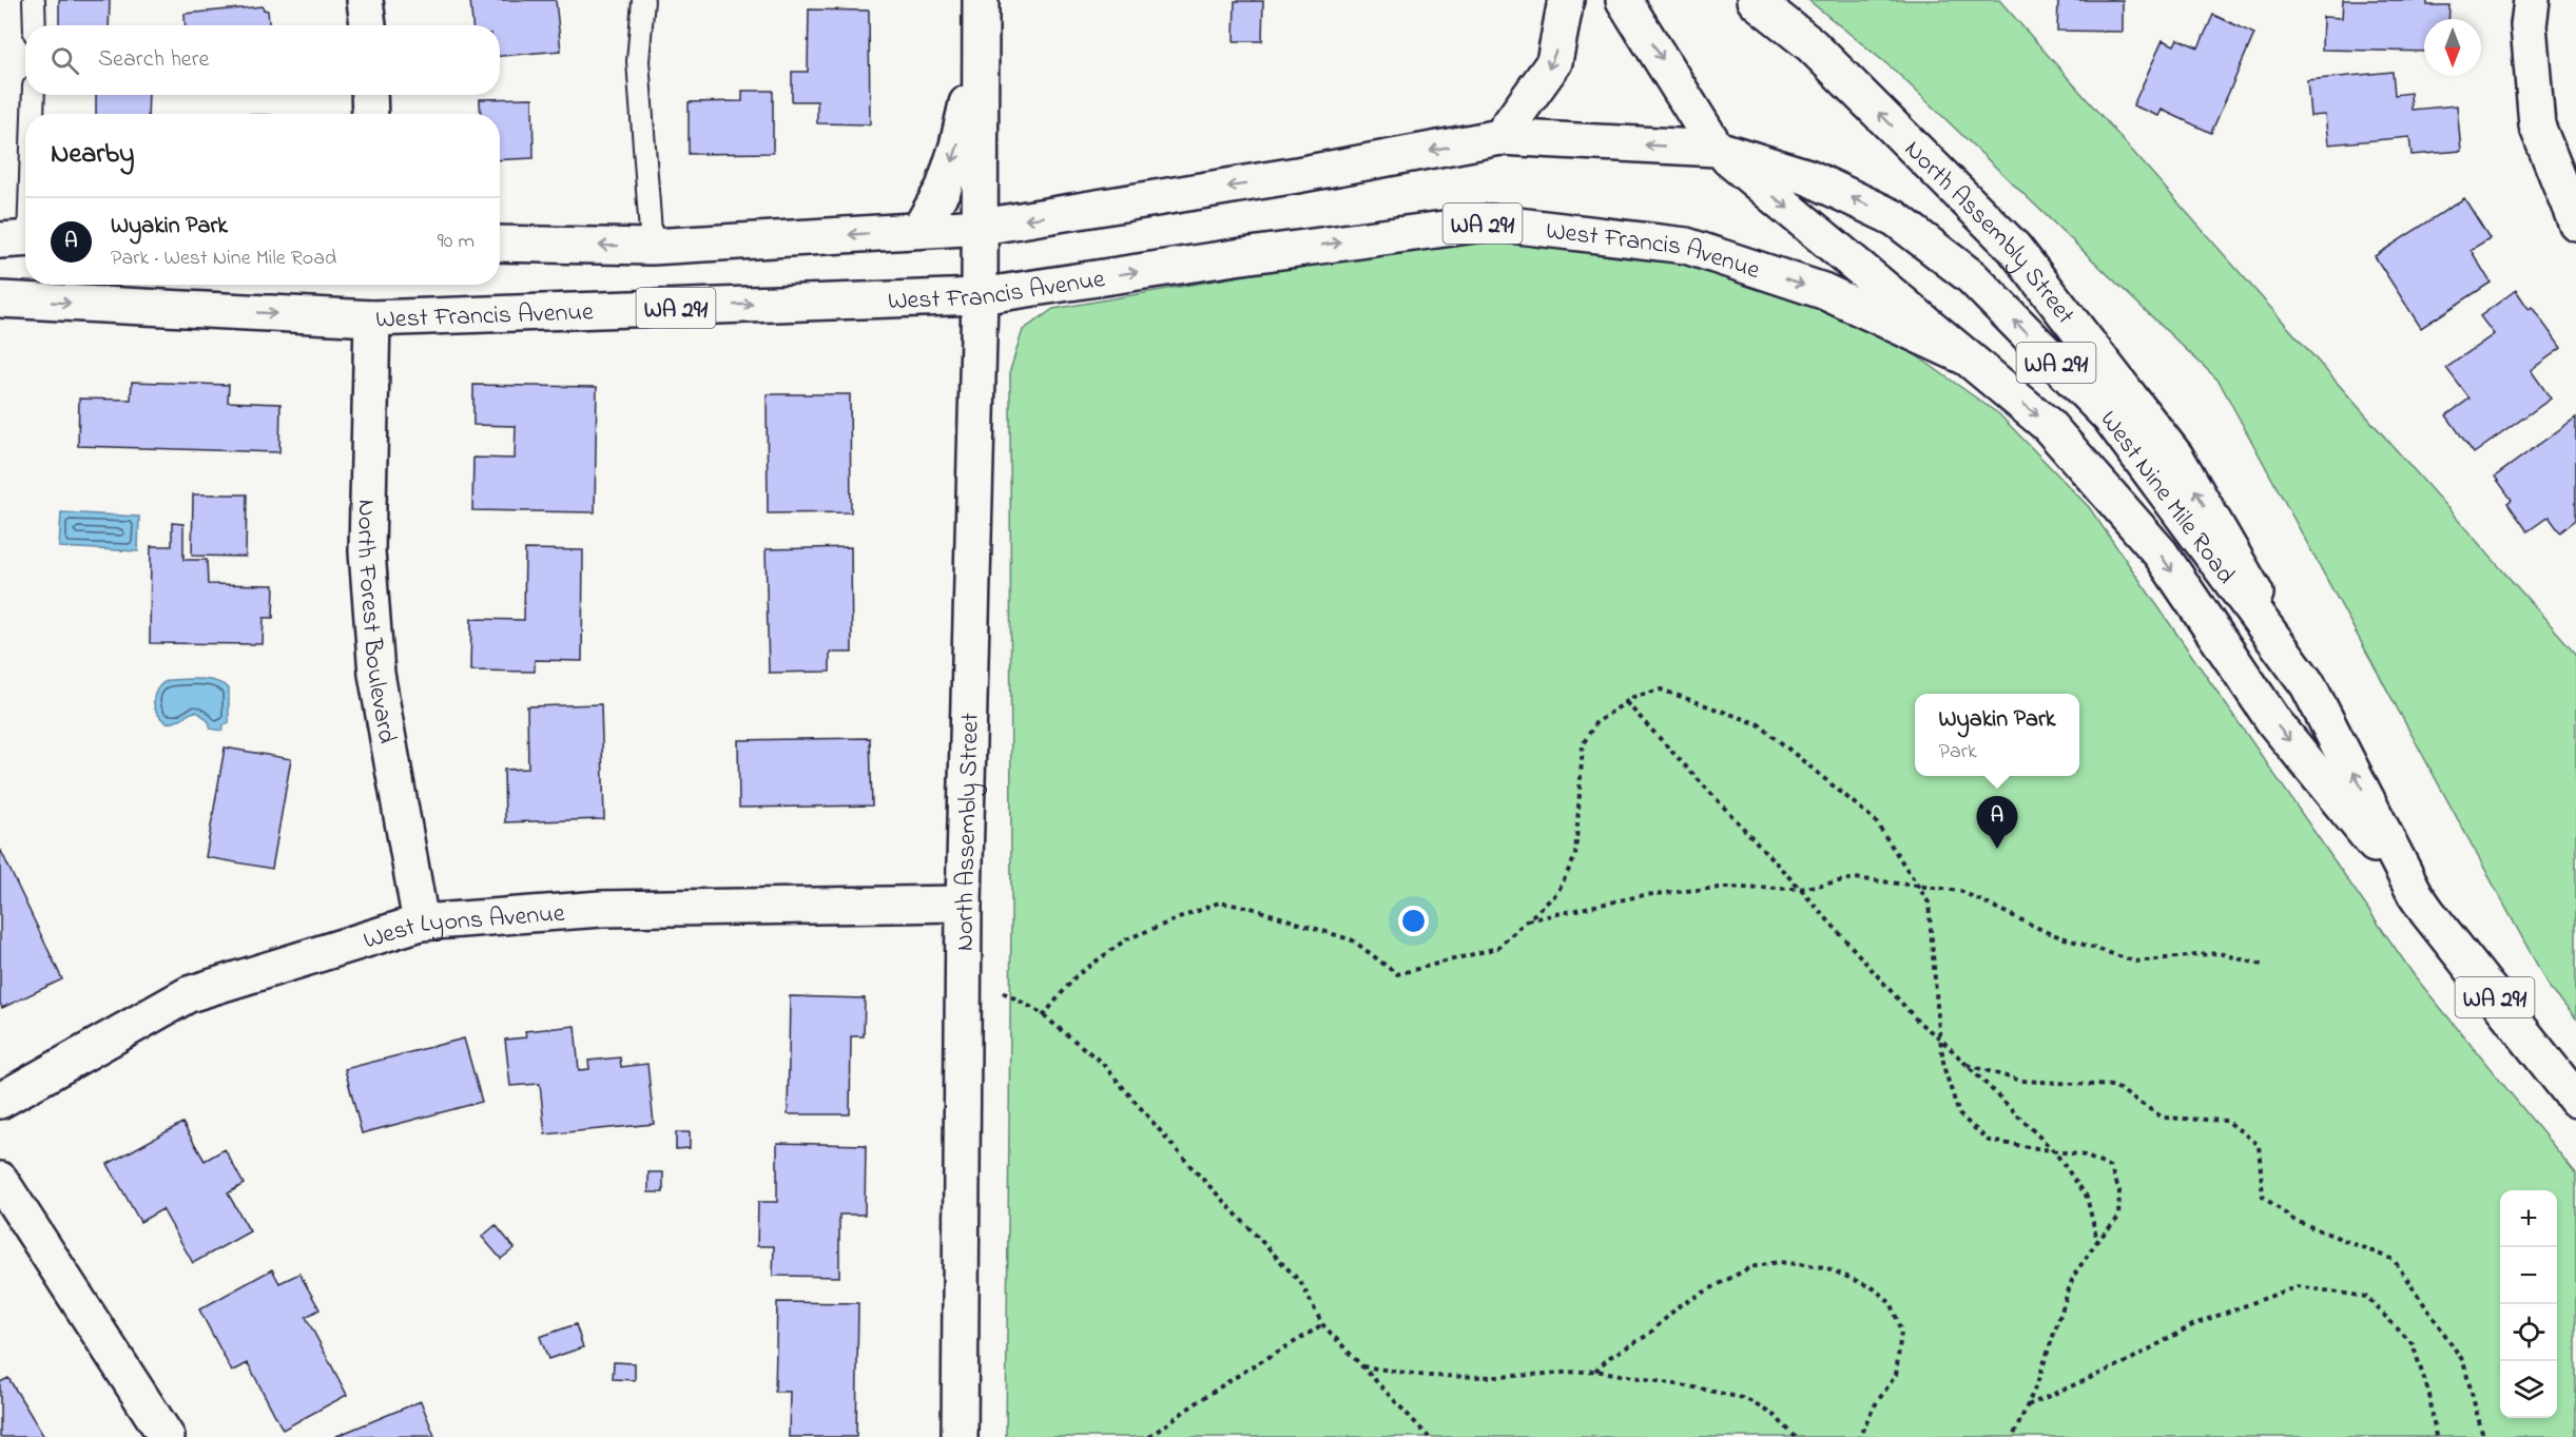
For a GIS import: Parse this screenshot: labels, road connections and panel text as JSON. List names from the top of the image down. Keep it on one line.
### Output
{"streets":{"main road":["WA 291","North Assembly Street","West Francis Avenue","West Nine Mile Road","North Forest Boulevard","West Lyons Avenue"]},"crossings":[["WA 291","North Assembly Street"],["WA 291","West Nine Mile Road"],["North Assembly Street","West Francis Avenue"],["North Assembly Street","West Nine Mile Road"],["North Assembly Street","West Lyons Avenue"],["West Francis Avenue","West Nine Mile Road"],["West Francis Avenue","North Forest Boulevard"],["North Forest Boulevard","West Lyons Avenue"]],"north":"bottom","page":{"search":"Search here","heading":"Nearby","list":[{"mark":"A","name":"Wyakin Park","note":"Park · West Nine Mile Road","value":"90 m"}],"popup":["Wyakin Park","Park"],"pins":"A","map_buttons":["+","−"]}}
